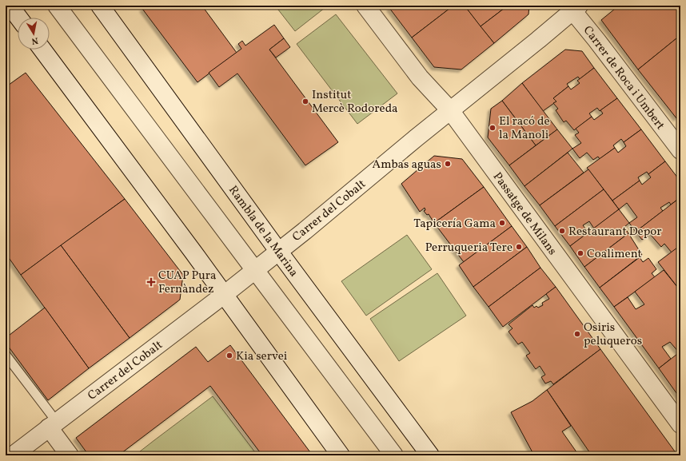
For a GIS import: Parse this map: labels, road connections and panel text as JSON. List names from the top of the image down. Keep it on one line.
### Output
{"streets":{"street":["Carrer de Roca i Umbert","Carrer del Cobalt","Passatge de Milans","Rambla de la Marina"]},"crossings":[["Carrer de Roca i Umbert","Carrer del Cobalt"],["Carrer del Cobalt","Passatge de Milans"],["Carrer del Cobalt","Rambla de la Marina"]],"places":{"other":["Institut Mercè Rodoreda","El racó de la Manoli","Ambas aguas","Tapicería Gama","Restaurant Depor","Perruqueria Tere","Coaliment","Osiris peluqueros","Kia servei"],"health":["CUAP Pura Fernàndez"]},"north":"bottom"}
